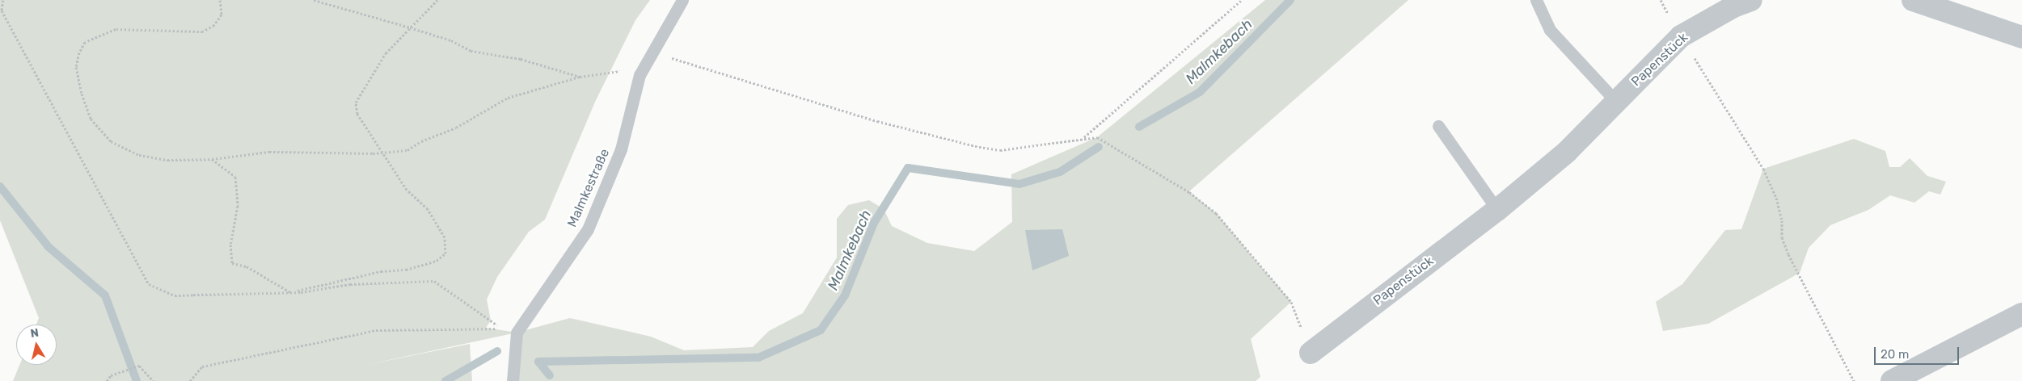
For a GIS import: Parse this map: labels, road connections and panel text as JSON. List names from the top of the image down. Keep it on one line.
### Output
{"streets":{"street":["Papenstück"],"lane":["Malmkestraße"]},"water":["Malmkebach"],"scale_bar":"20 m","north":"top"}
